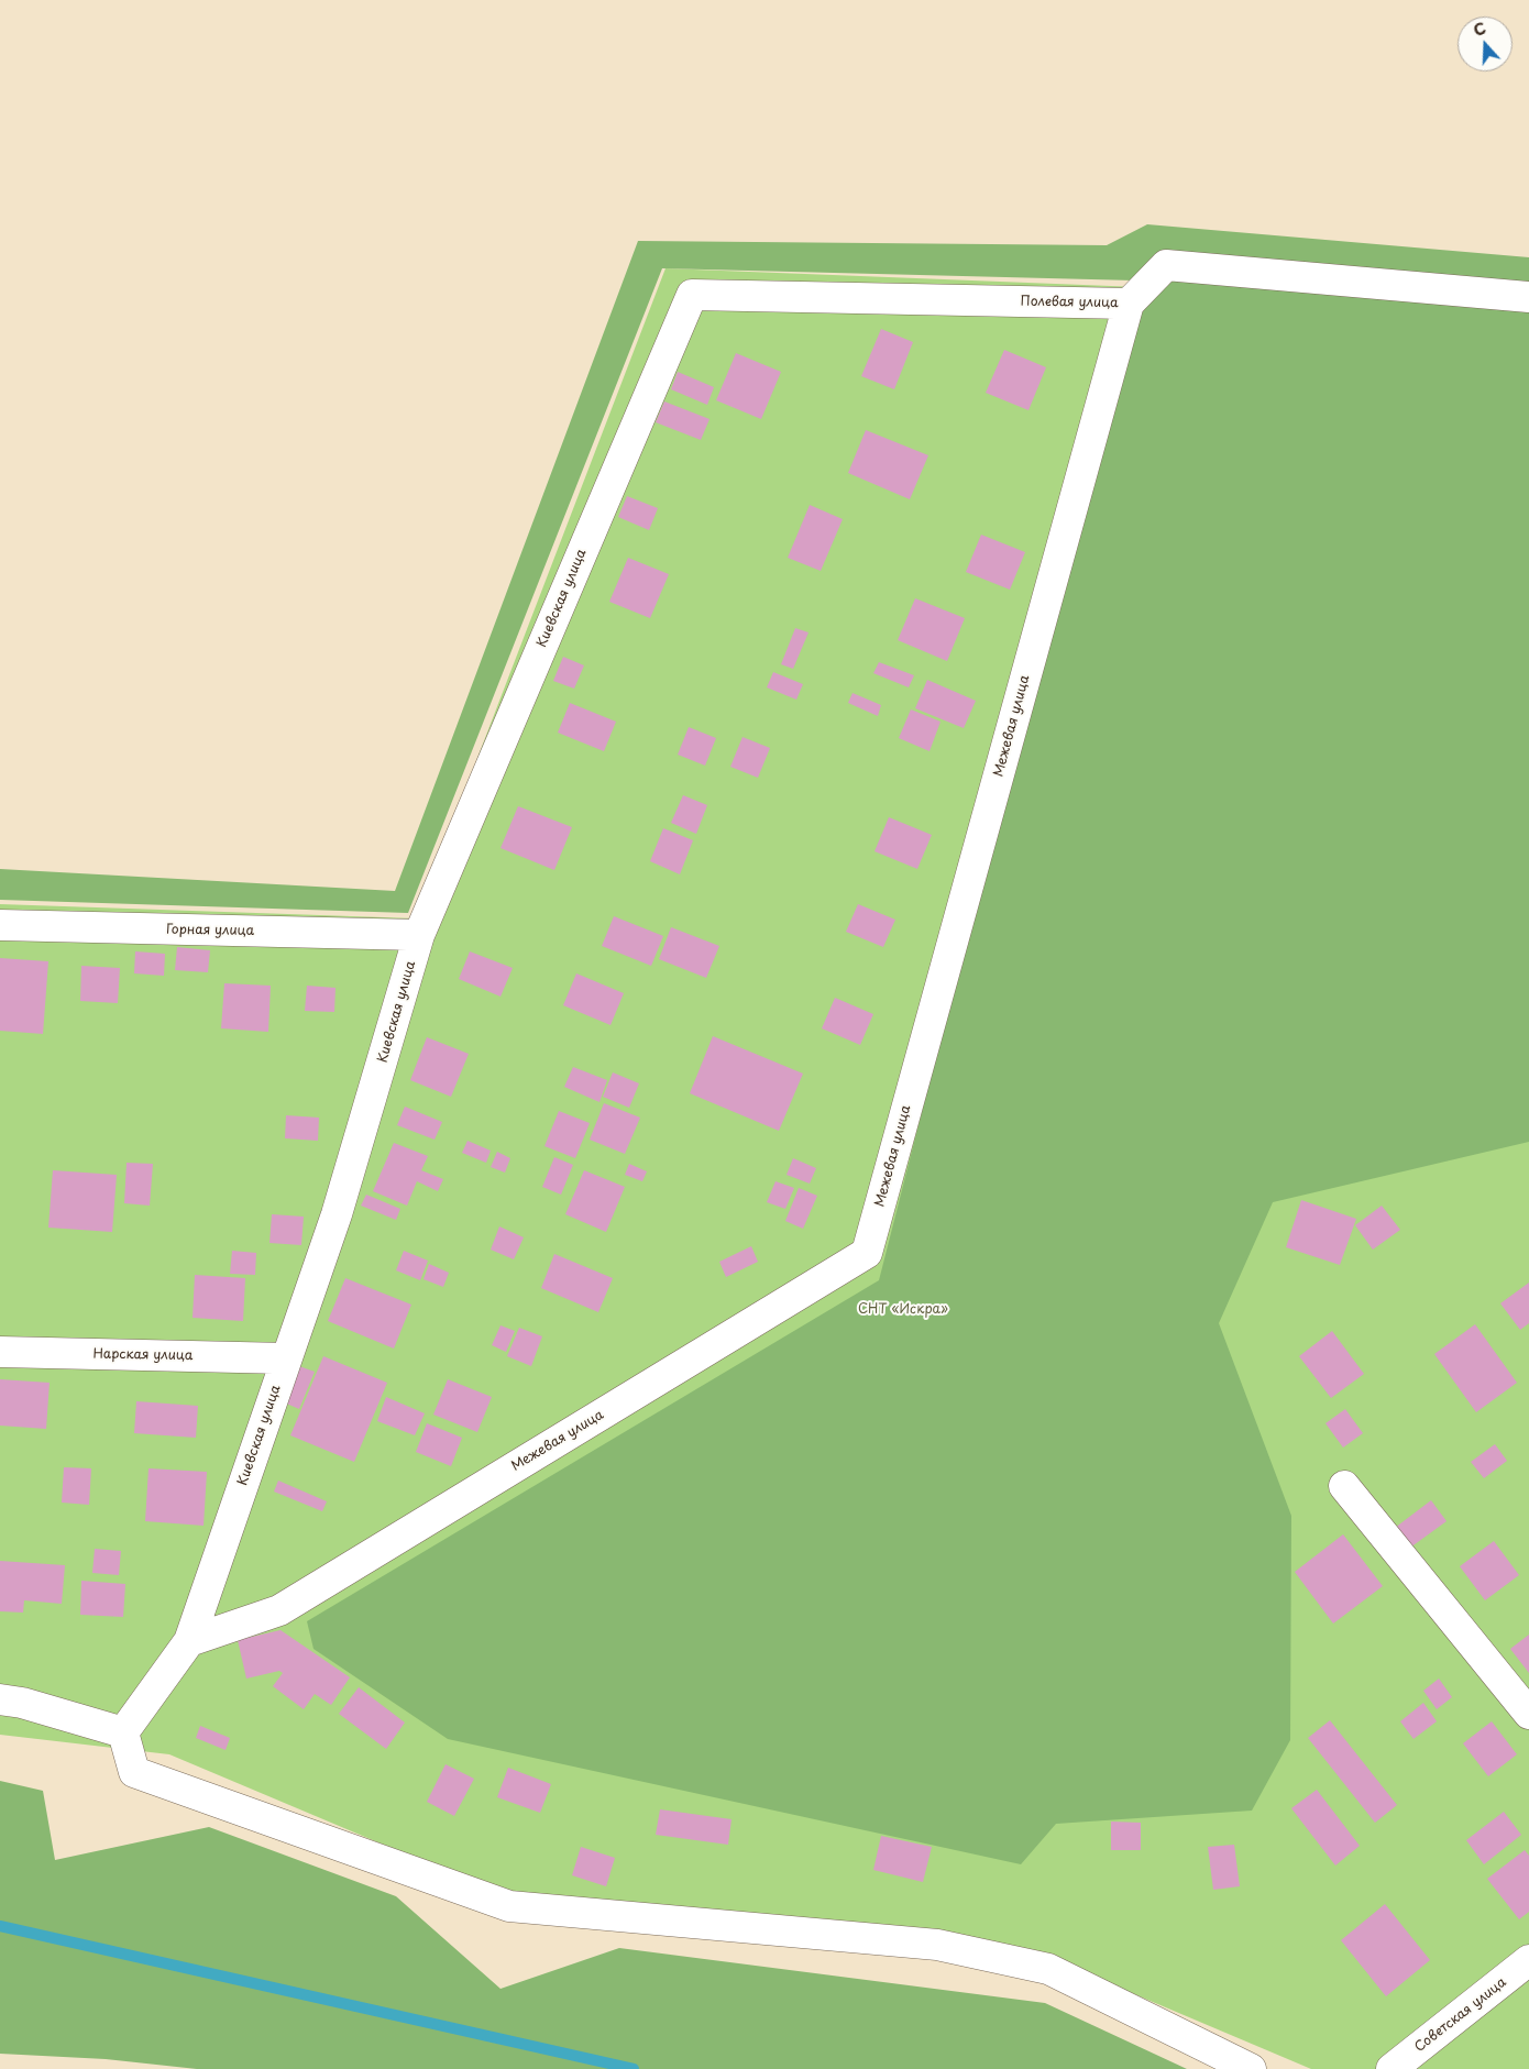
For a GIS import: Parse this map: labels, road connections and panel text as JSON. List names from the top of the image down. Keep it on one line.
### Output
{"streets":{"street":["Полевая улица","Киевская улица","Межевая улица","Горная улица","Нарская улица","Советская улица"]},"crossings":[["Полевая улица","Киевская улица"],["Полевая улица","Межевая улица"],["Киевская улица","Межевая улица"],["Киевская улица","Горная улица"],["Киевская улица","Нарская улица"]],"parks":["СНТ «Искра»"],"north":"top"}
